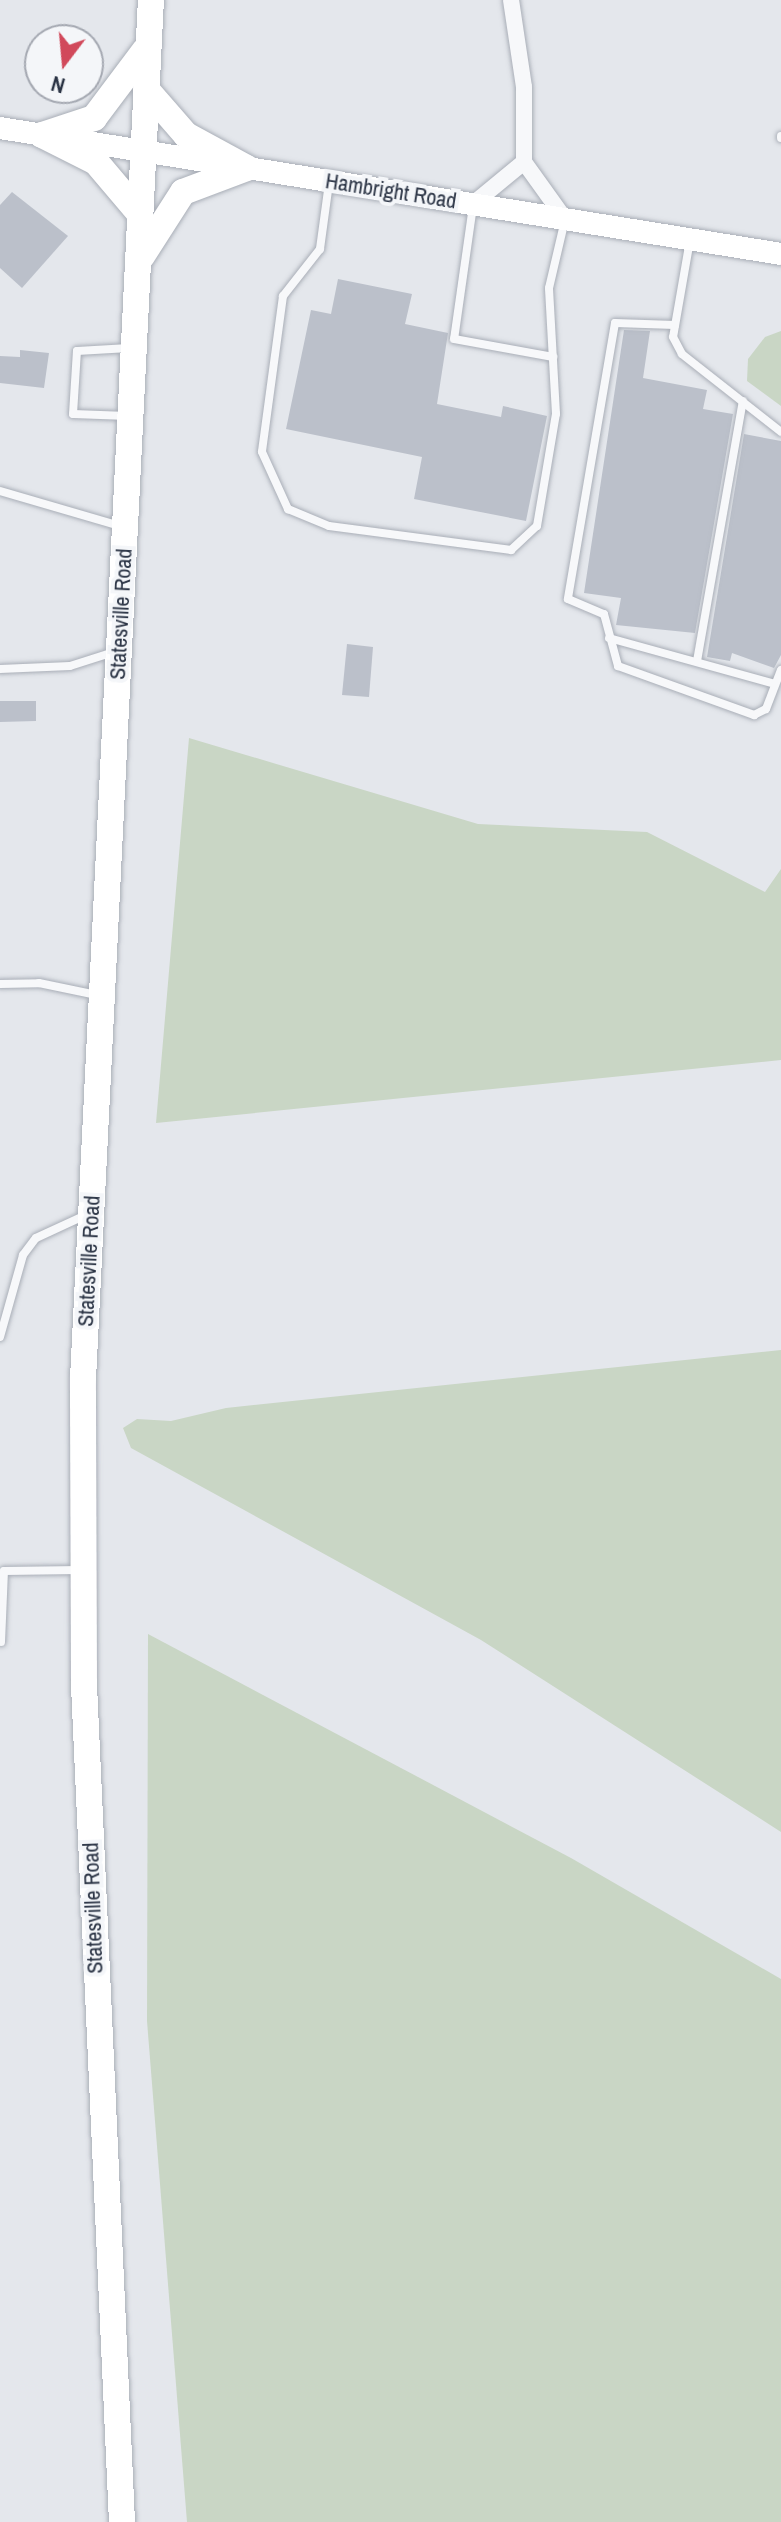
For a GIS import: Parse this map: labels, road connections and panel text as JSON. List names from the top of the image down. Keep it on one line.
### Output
{"streets":{"main road":["Hambright Road","Statesville Road"]},"crossings":[["Hambright Road","Statesville Road"]],"north":"bottom"}
